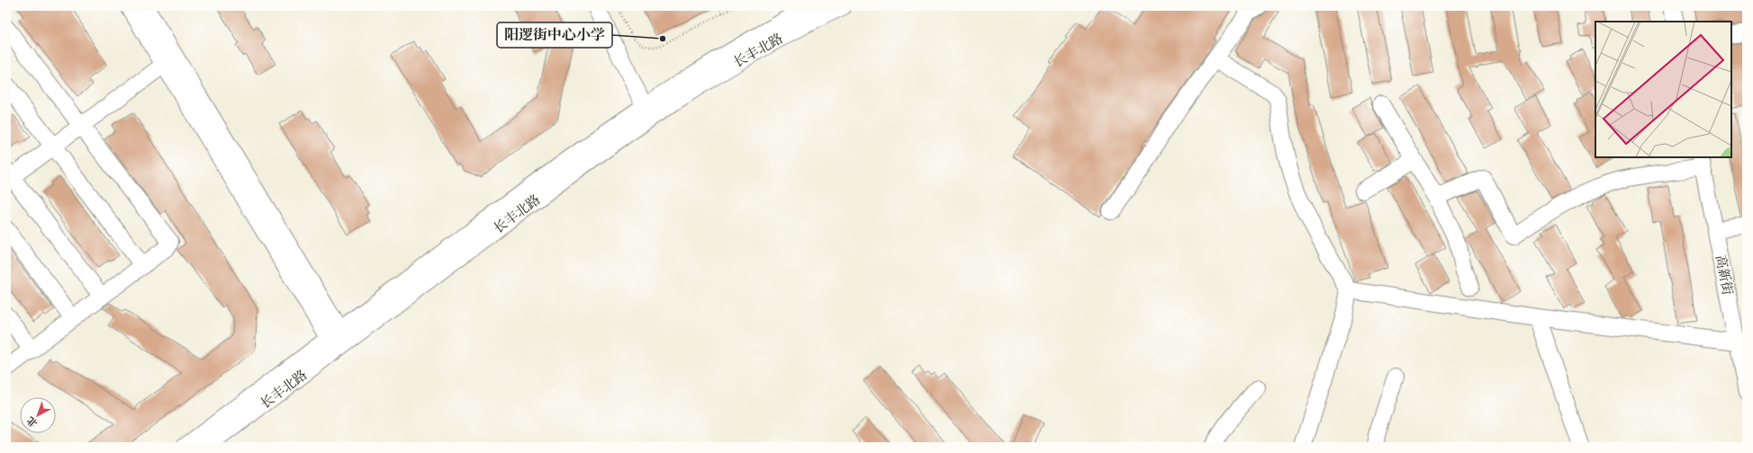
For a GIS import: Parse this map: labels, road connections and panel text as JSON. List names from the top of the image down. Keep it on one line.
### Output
{"streets":{"street":["长丰北路","高新街"]},"places":["阳逻街中心小学"],"north":"bottom left"}
